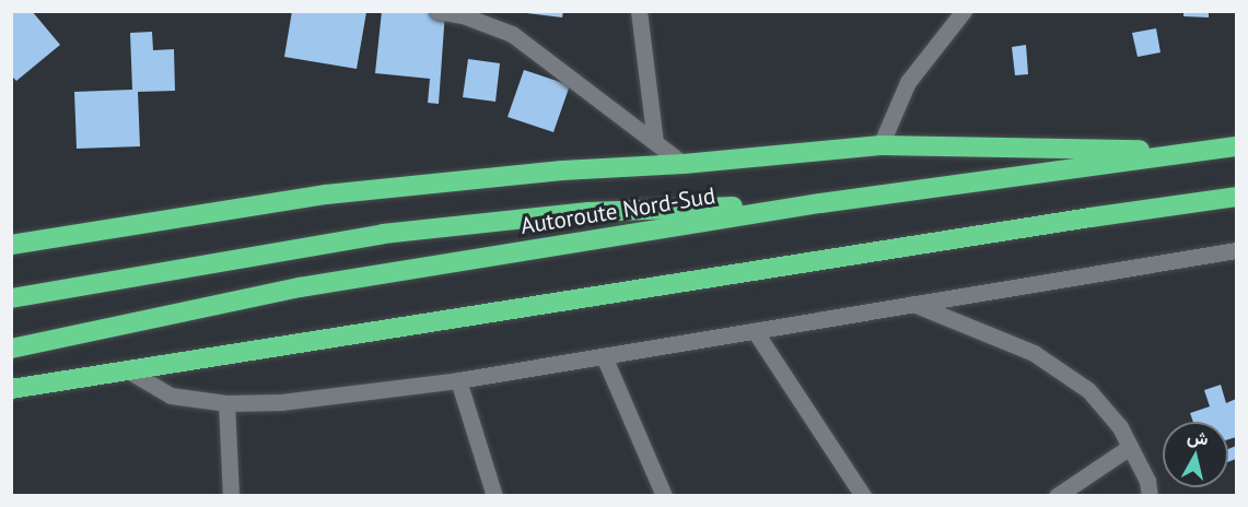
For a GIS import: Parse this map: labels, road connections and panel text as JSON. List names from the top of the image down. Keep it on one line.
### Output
{"streets":{"highway":["Autoroute Nord-Sud"]},"north":"top"}
